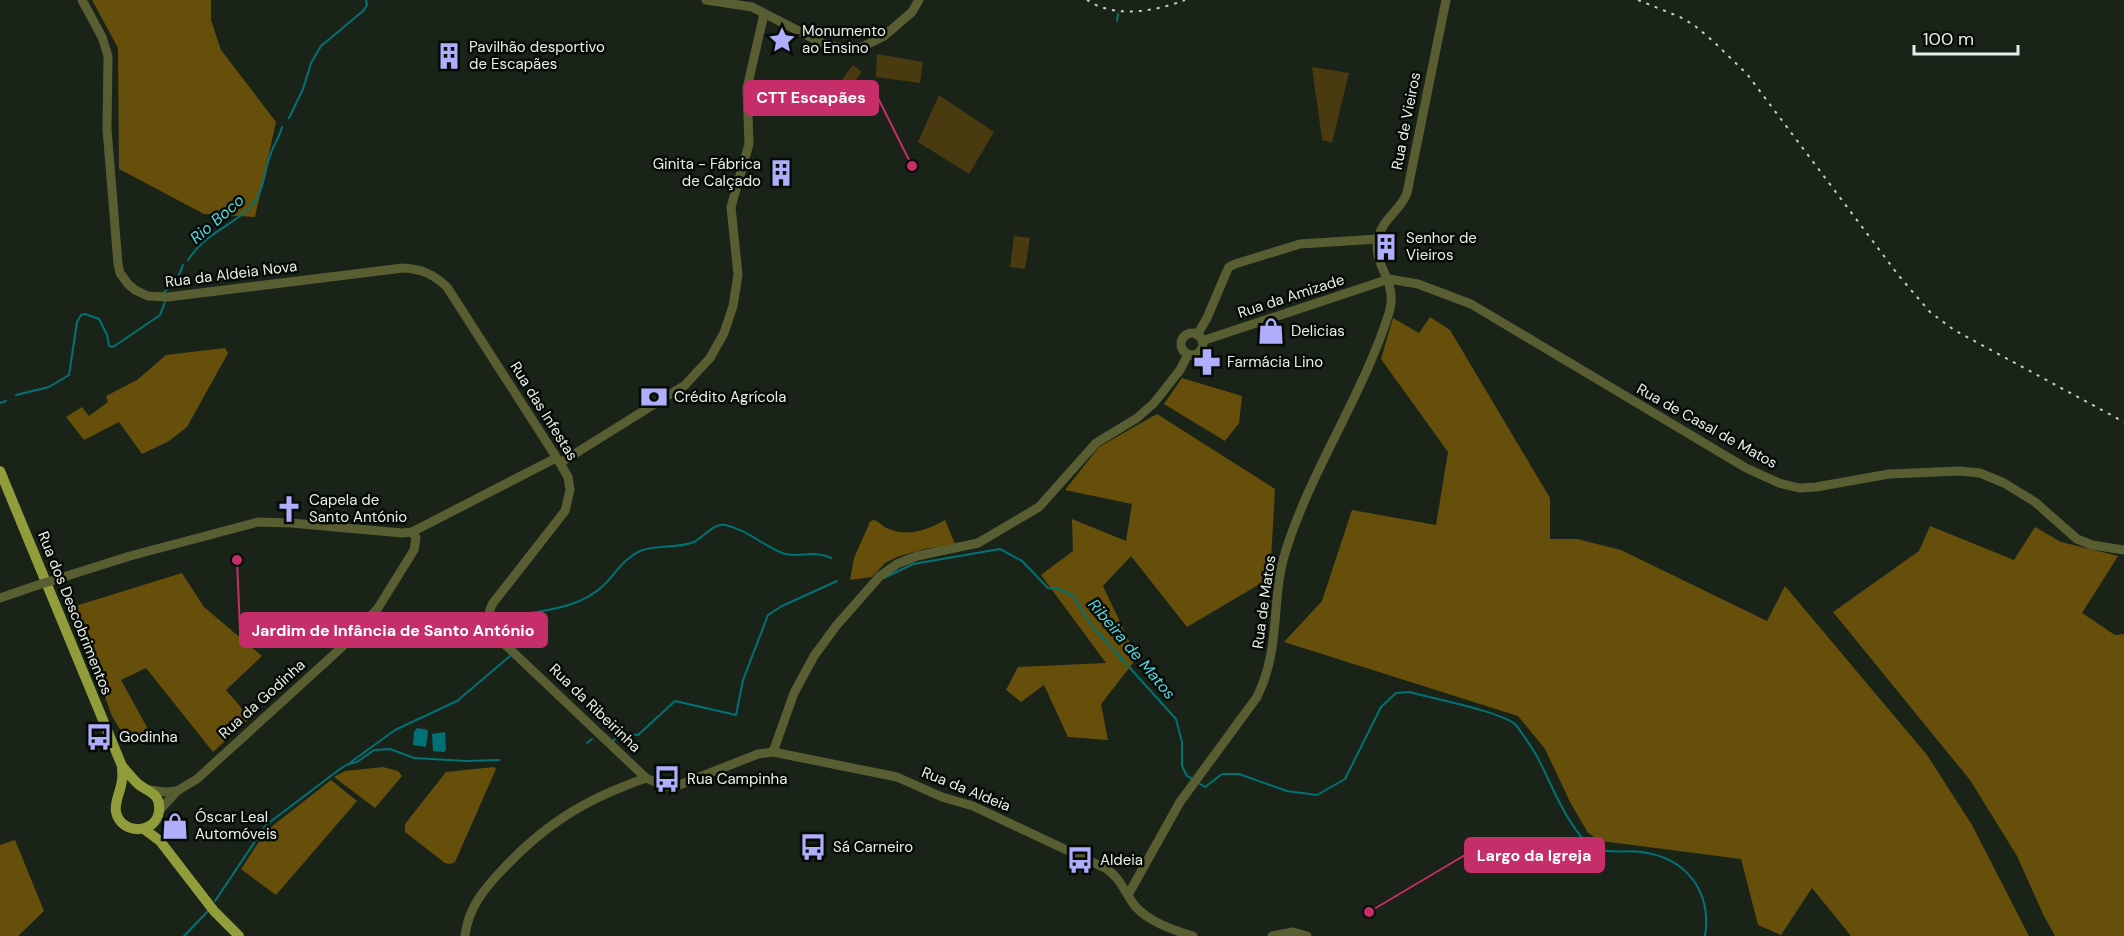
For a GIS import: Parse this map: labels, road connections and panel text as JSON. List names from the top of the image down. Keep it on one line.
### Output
{"streets":{"main road":["Rua dos Descobrimentos"],"street":["Rua de Vieiros","Rua da Aldeia Nova","Rua da Amizade","Rua das Infestas","Rua de Casal de Matos","Rua de Matos","Rua da Godinha","Rua da Ribeirinha","Rua da Aldeia"]},"crossings":[["Rua da Aldeia Nova","Rua das Infestas"],["Rua da Amizade","Rua de Casal de Matos"],["Rua da Amizade","Rua de Matos"],["Rua das Infestas","Rua da Ribeirinha"],["Rua de Casal de Matos","Rua de Matos"],["Rua de Matos","Rua da Aldeia"],["Rua dos Descobrimentos","Rua da Godinha"]],"water":["Rio Boco","Ribeira de Matos"],"places":{"place":["Monumento ao Ensino"],"building":["Pavilhão desportivo de Escapães","Ginita - Fábrica de Calçado","Senhor de Vieiros"],"other":["CTT Escapães","Jardim de Infância de Santo António","Largo da Igreja"],"shop":["Delicias","Óscar Leal Automóveis"],"pharmacy":["Farmácia Lino"],"bank":["Crédito Agrícola"],"church":["Capela de Santo António"],"bus stop":["Godinha","Rua Campinha","Sá Carneiro","Aldeia"]},"scale_bar":"100 m"}
